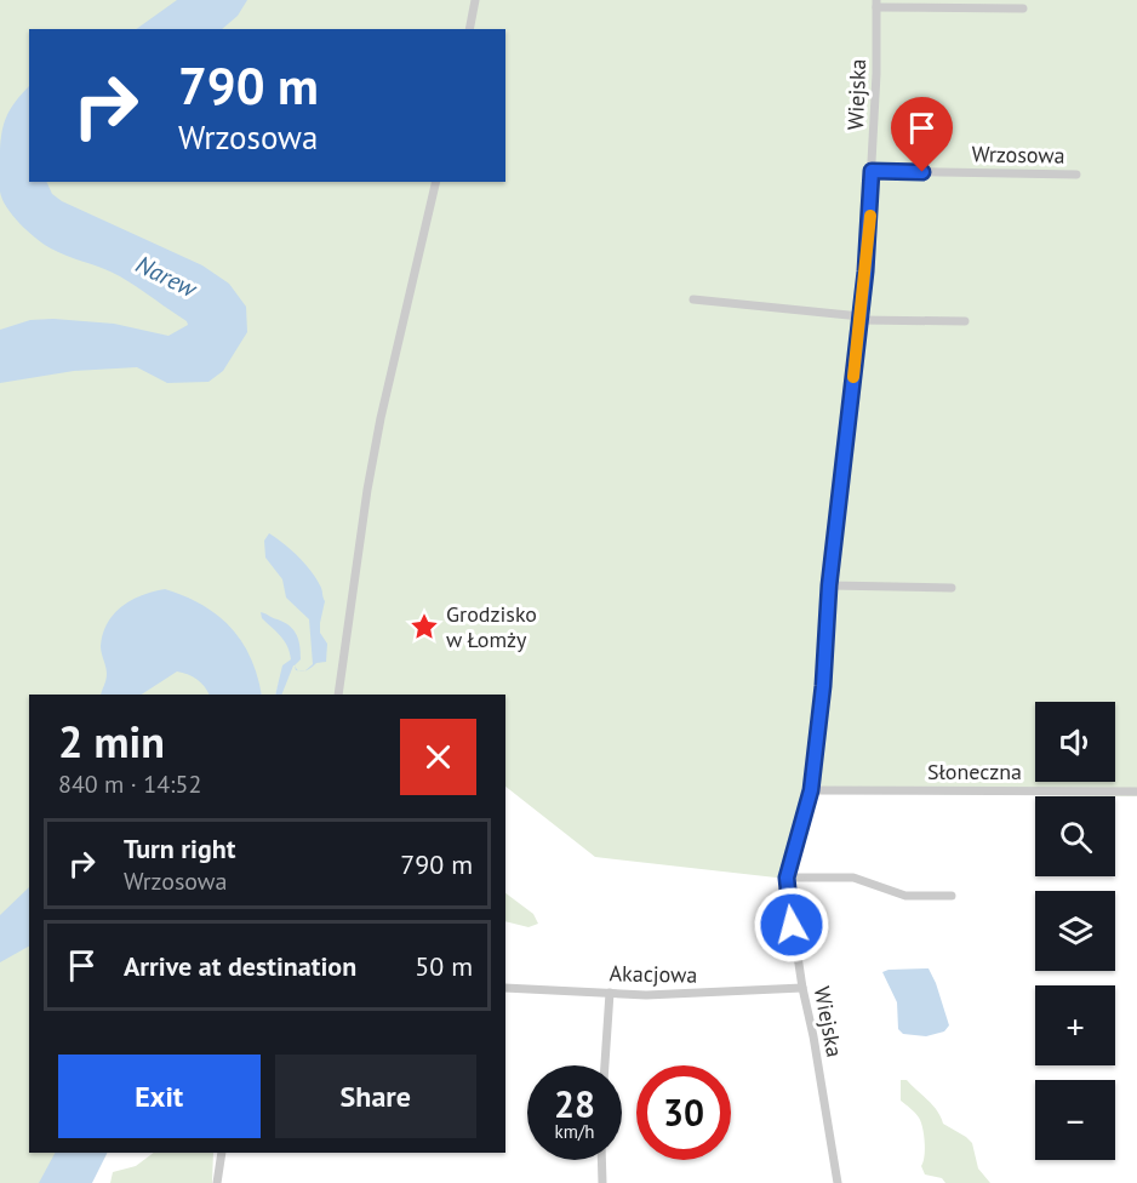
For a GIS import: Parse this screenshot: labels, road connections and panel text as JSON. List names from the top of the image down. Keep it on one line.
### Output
{"streets":{"street":["Wiejska","Wrzosowa","Słoneczna","Akacjowa"]},"crossings":[["Wiejska","Wrzosowa"],["Wiejska","Słoneczna"],["Wiejska","Akacjowa"]],"water":["Narew"],"places":{"place":["Grodzisko w Łomży"]},"page":{"turn":["790 m","Wrzosowa"],"heading":["2 min","840 m · 14:52"],"map_buttons":["+","−"],"list":[{"name":"Turn right","note":"Wrzosowa","value":"790 m"},{"name":"Arrive at destination","value":"50 m"}],"buttons":["Exit","Share"],"speed":"28 km/h","limit":"30"}}
